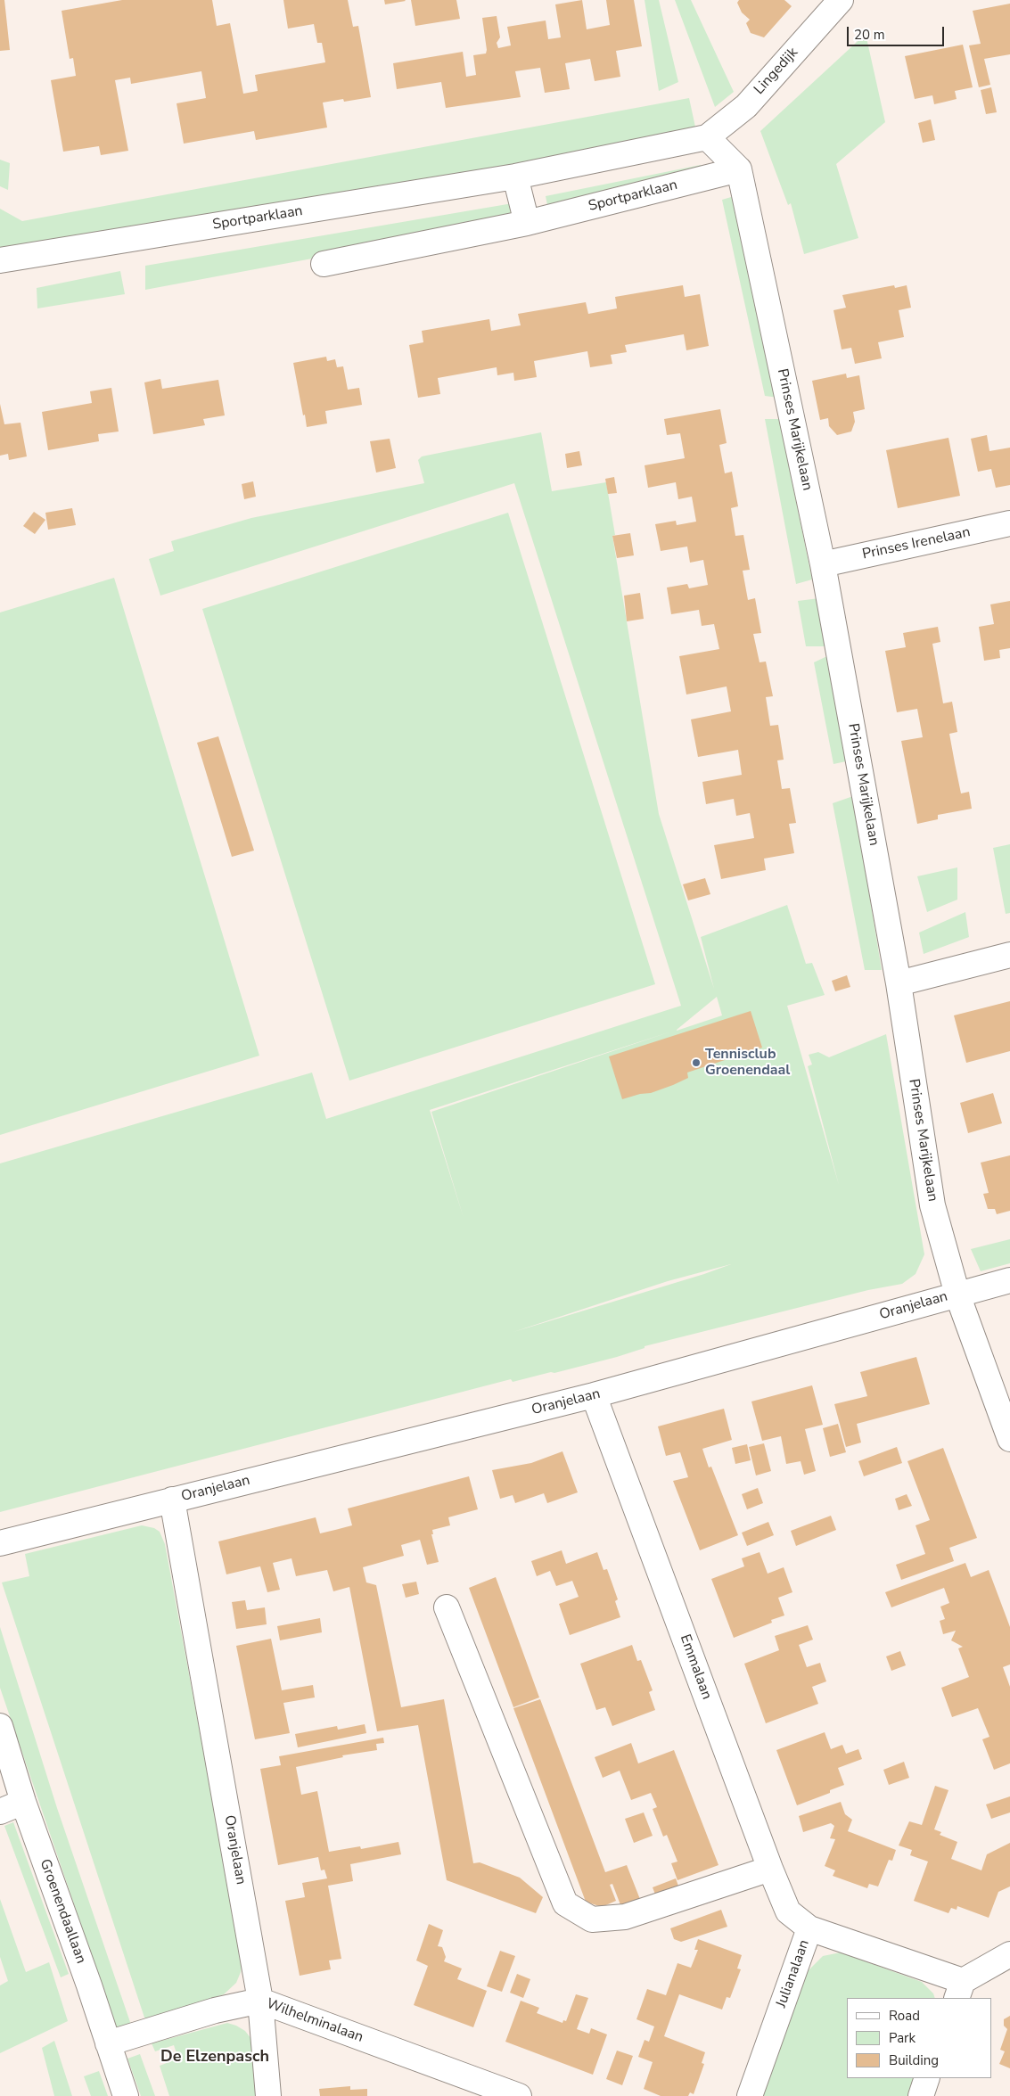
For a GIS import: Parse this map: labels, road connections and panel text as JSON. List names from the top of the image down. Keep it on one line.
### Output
{"streets":{"street":["Lingedijk","Sportparklaan","Prinses Marijkelaan","Prinses Irenelaan","Oranjelaan","Emmalaan","Groenendaallaan","Julianalaan","Wilhelminalaan"]},"crossings":[["Lingedijk","Sportparklaan"],["Sportparklaan","Prinses Marijkelaan"],["Prinses Marijkelaan","Prinses Irenelaan"],["Prinses Marijkelaan","Oranjelaan"],["Oranjelaan","Emmalaan"],["Oranjelaan","Wilhelminalaan"],["Emmalaan","Julianalaan"],["Groenendaallaan","Wilhelminalaan"]],"districts":["De Elzenpasch"],"places":["Tennisclub Groenendaal"],"legend":["Road","Park","Building"],"scale_bar":"20 m"}
